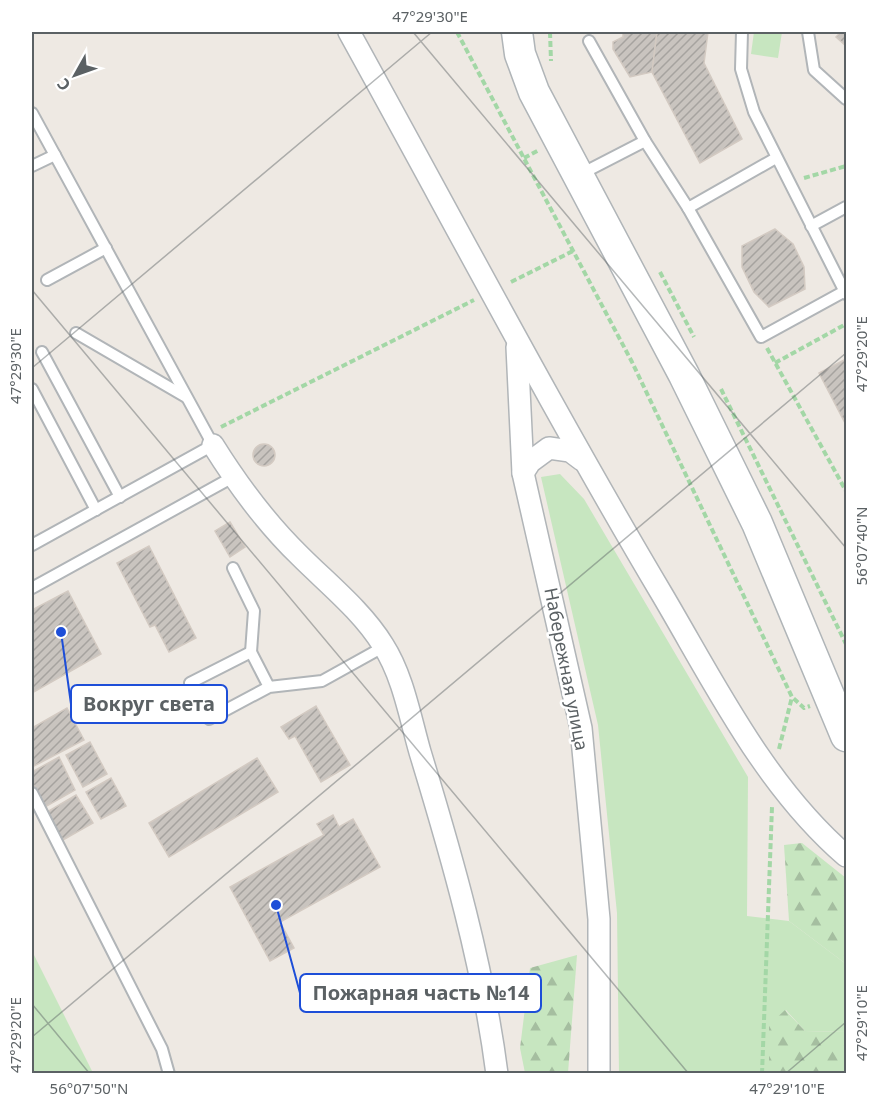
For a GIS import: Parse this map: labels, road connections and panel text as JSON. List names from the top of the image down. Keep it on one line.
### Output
{"streets":{"street":["Набережная улица"]},"places":["Вокруг света","Пожарная часть №14"],"north":"bottom left","coordinates":["47°29'30\"E","47°29'20\"E","56°07'40\"N","47°29'10\"E","56°07'50\"N"]}
